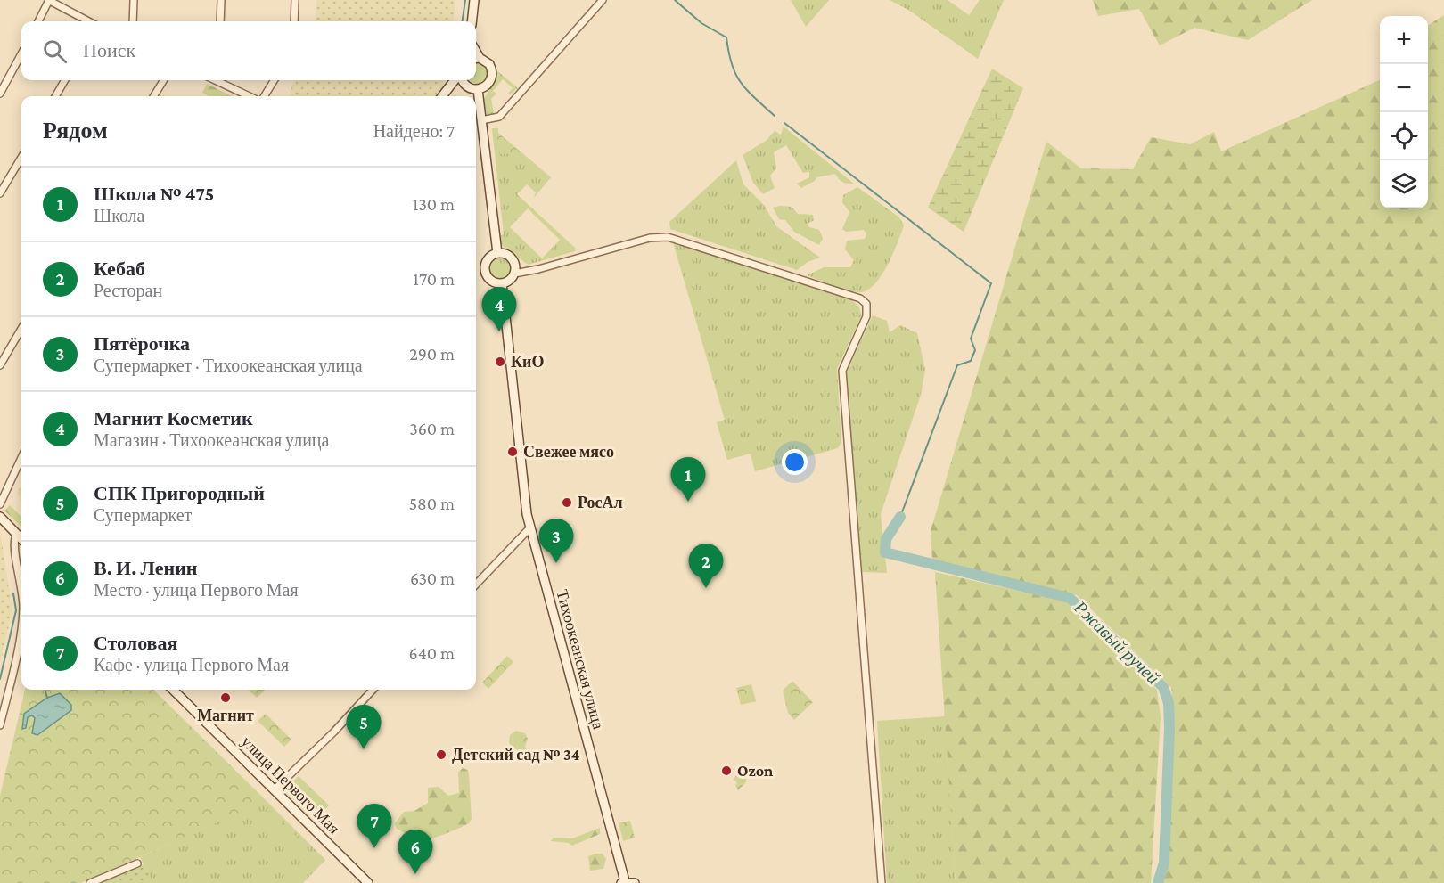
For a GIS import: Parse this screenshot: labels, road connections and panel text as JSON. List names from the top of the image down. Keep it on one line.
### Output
{"streets":{"street":["Тихоокеанская улица","улица Первого Мая"]},"water":["Ржавый ручей"],"places":["КиО","Свежее мясо","РосАл","Магнит","Детский сад № 34","Ozon"],"page":{"map_buttons":["+","−"],"search":"Поиск","heading":["Рядом","Найдено: 7"],"list":[{"mark":"1","name":"Школа № 475","note":"Школа","value":"130 m"},{"mark":"2","name":"Кебаб","note":"Ресторан","value":"170 m"},{"mark":"3","name":"Пятёрочка","note":"Супермаркет · Тихоокеанская улица","value":"290 m"},{"mark":"4","name":"Магнит Косметик","note":"Магазин · Тихоокеанская улица","value":"360 m"},{"mark":"5","name":"СПК Пригородный","note":"Супермаркет","value":"580 m"},{"mark":"6","name":"В. И. Ленин","note":"Место · улица Первого Мая","value":"630 m"},{"mark":"7","name":"Столовая","note":"Кафе · улица Первого Мая","value":"640 m"}],"pins":["4","1","3","2","5","7","6"]}}
